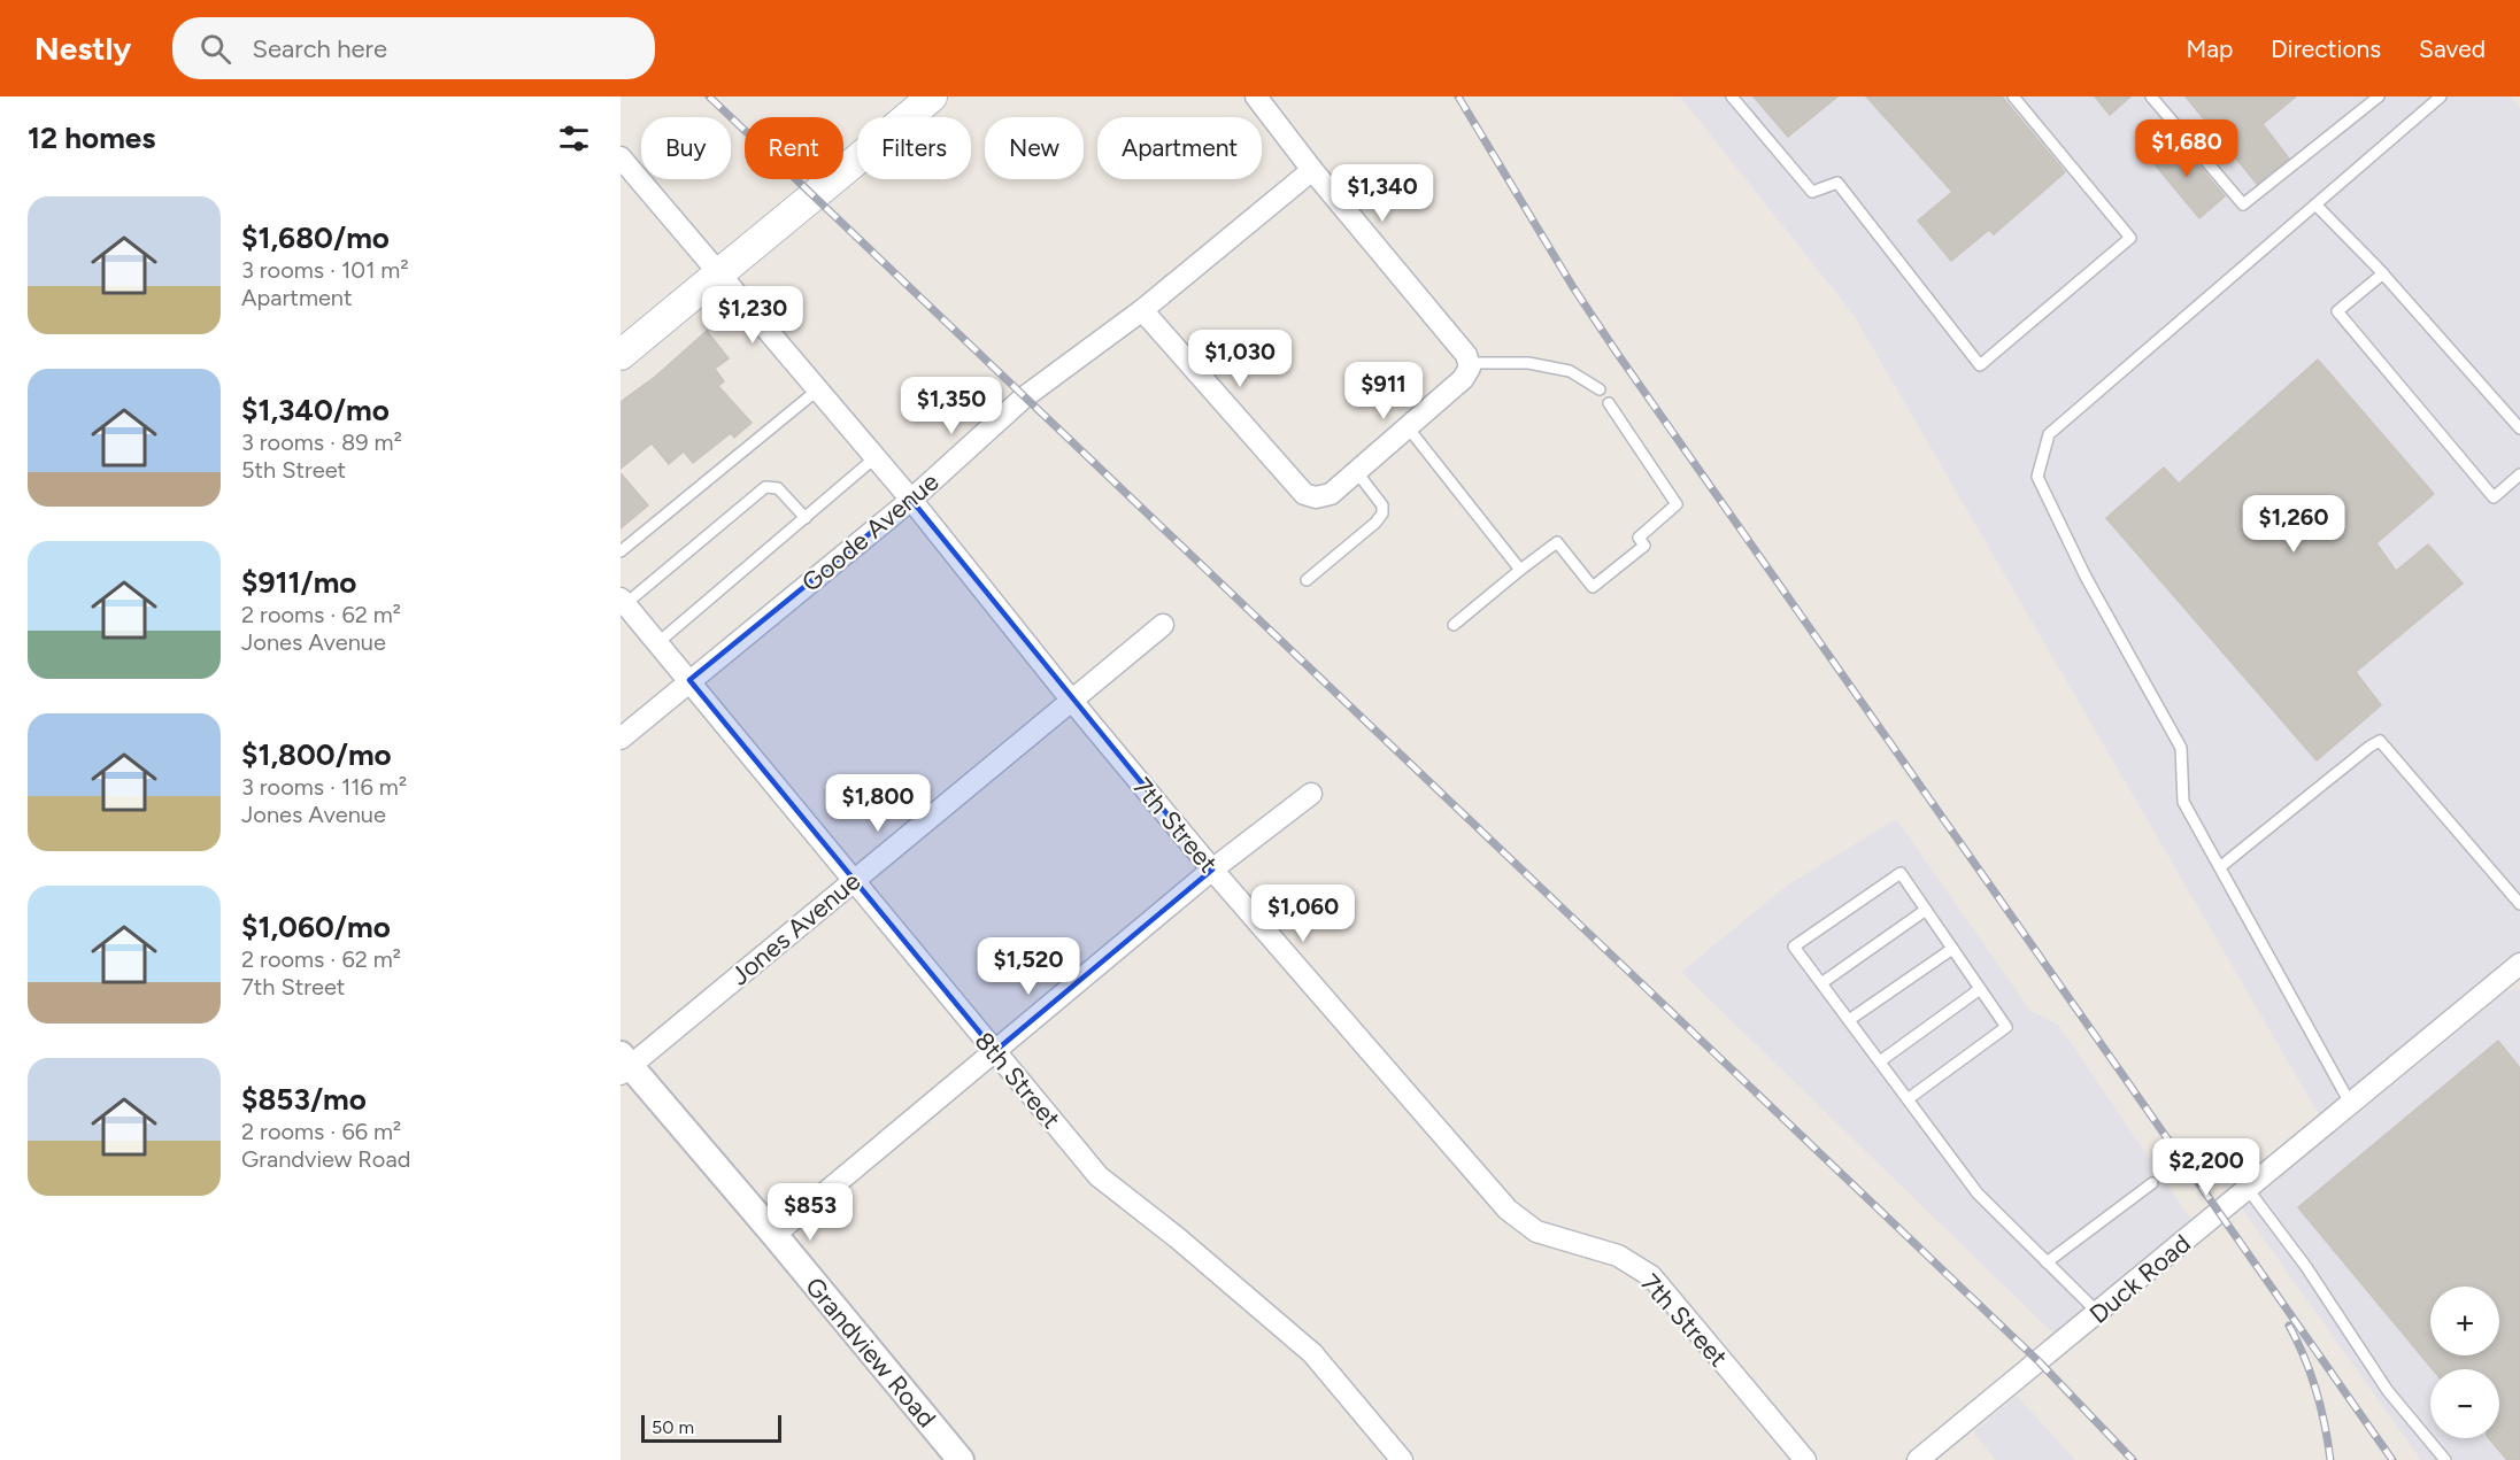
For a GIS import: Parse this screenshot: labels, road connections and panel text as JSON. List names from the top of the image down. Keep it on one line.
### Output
{"streets":{"street":["Goode Avenue","7th Street","Jones Avenue","8th Street","Duck Road","Grandview Road"]},"crossings":[["Goode Avenue","7th Street"],["Goode Avenue","8th Street"],["7th Street","Jones Avenue"],["Jones Avenue","8th Street"],["Jones Avenue","Grandview Road"]],"scale_bar":"50 m","page":{"header":"Nestly","search":"Search here","nav":["Map","Directions","Saved"],"heading":"12 homes","chip":["Buy","Rent","Filters","New","Apartment"],"price":["$1,680","$1,340","$1,230","$1,030","$911","$1,350","$1,260","$1,800","$1,060","$1,520","$2,200","$853"],"list":[{"name":"$1,680/mo","note":"3 rooms · 101 m² · Apartment"},{"name":"$1,340/mo","note":"3 rooms · 89 m² · 5th Street"},{"name":"$911/mo","note":"2 rooms · 62 m² · Jones Avenue"},{"name":"$1,800/mo","note":"3 rooms · 116 m² · Jones Avenue"},{"name":"$1,060/mo","note":"2 rooms · 62 m² · 7th Street"},{"name":"$853/mo","note":"2 rooms · 66 m² · Grandview Road"}],"map_buttons":["+","−"],"scale":"50 m"}}
